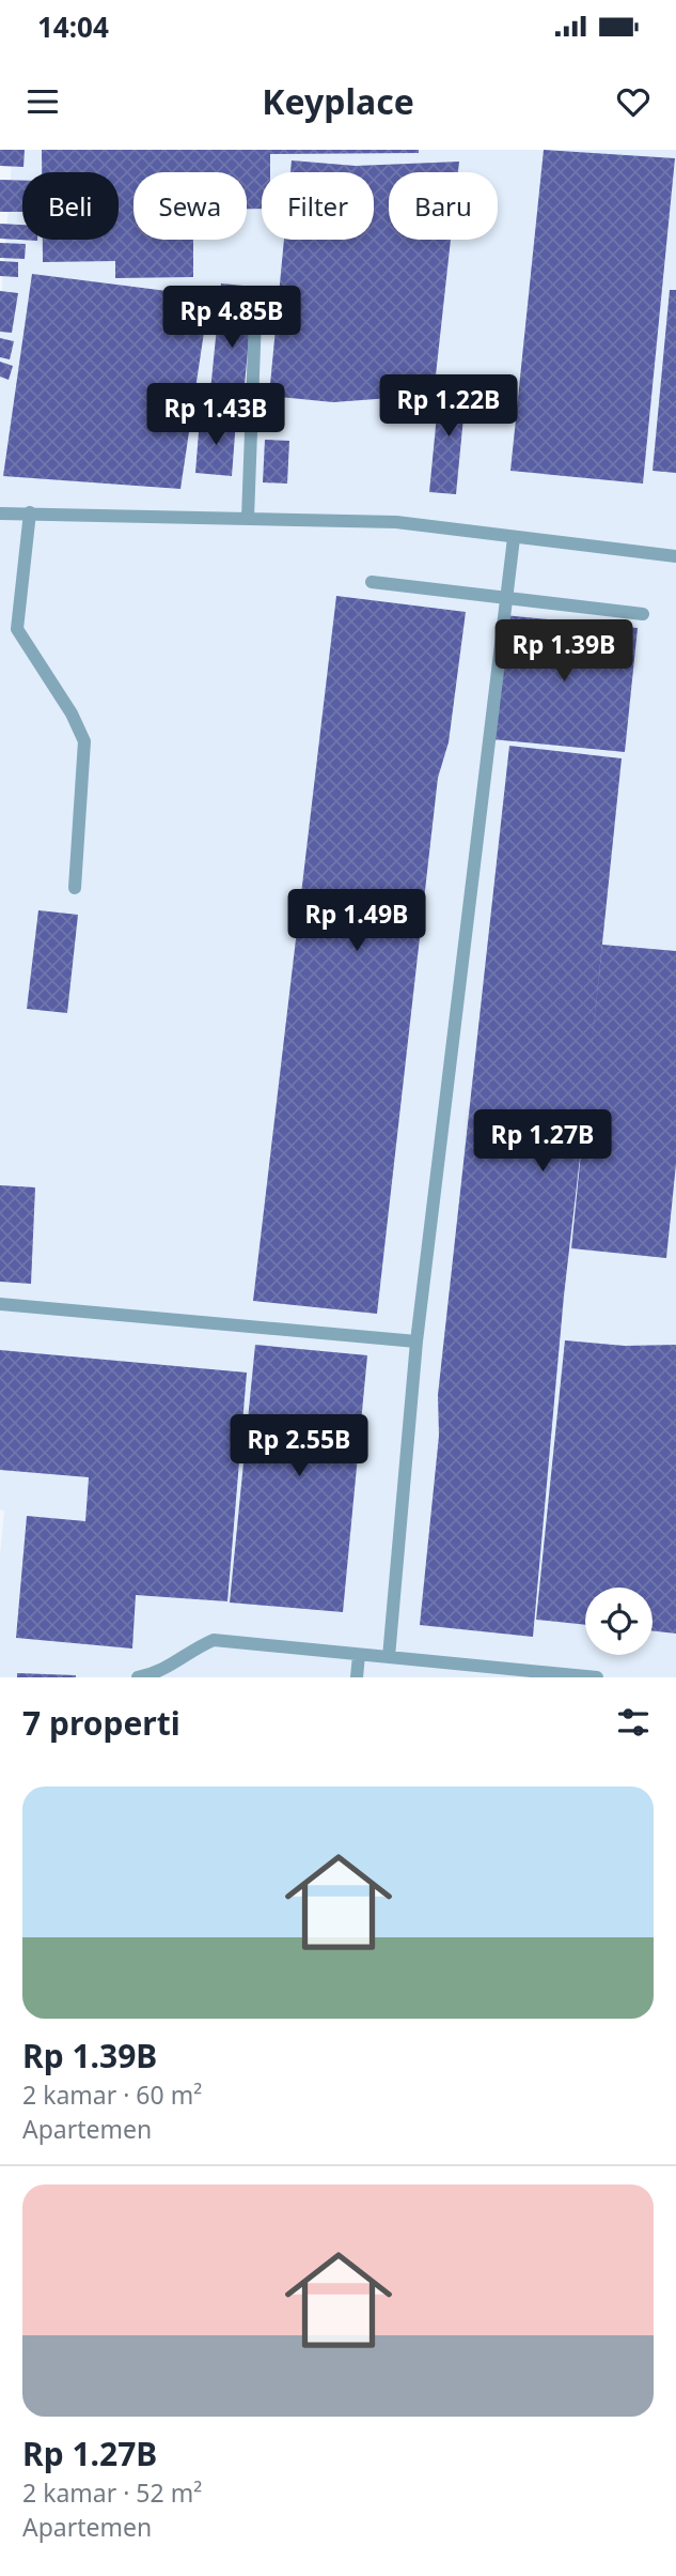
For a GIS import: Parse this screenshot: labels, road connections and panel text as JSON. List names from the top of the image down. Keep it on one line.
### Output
{"page":{"status":"14:04","header":"Keyplace","chip":["Beli","Sewa","Filter","Baru"],"price":["Rp 4.85B","Rp 1.22B","Rp 1.43B","Rp 1.39B","Rp 1.49B","Rp 1.27B","Rp 2.55B"],"heading":"7 properti","list":[{"name":"Rp 1.39B","note":"2 kamar · 60 m² · Apartemen"},{"name":"Rp 1.27B","note":"2 kamar · 52 m² · Apartemen"}]}}
